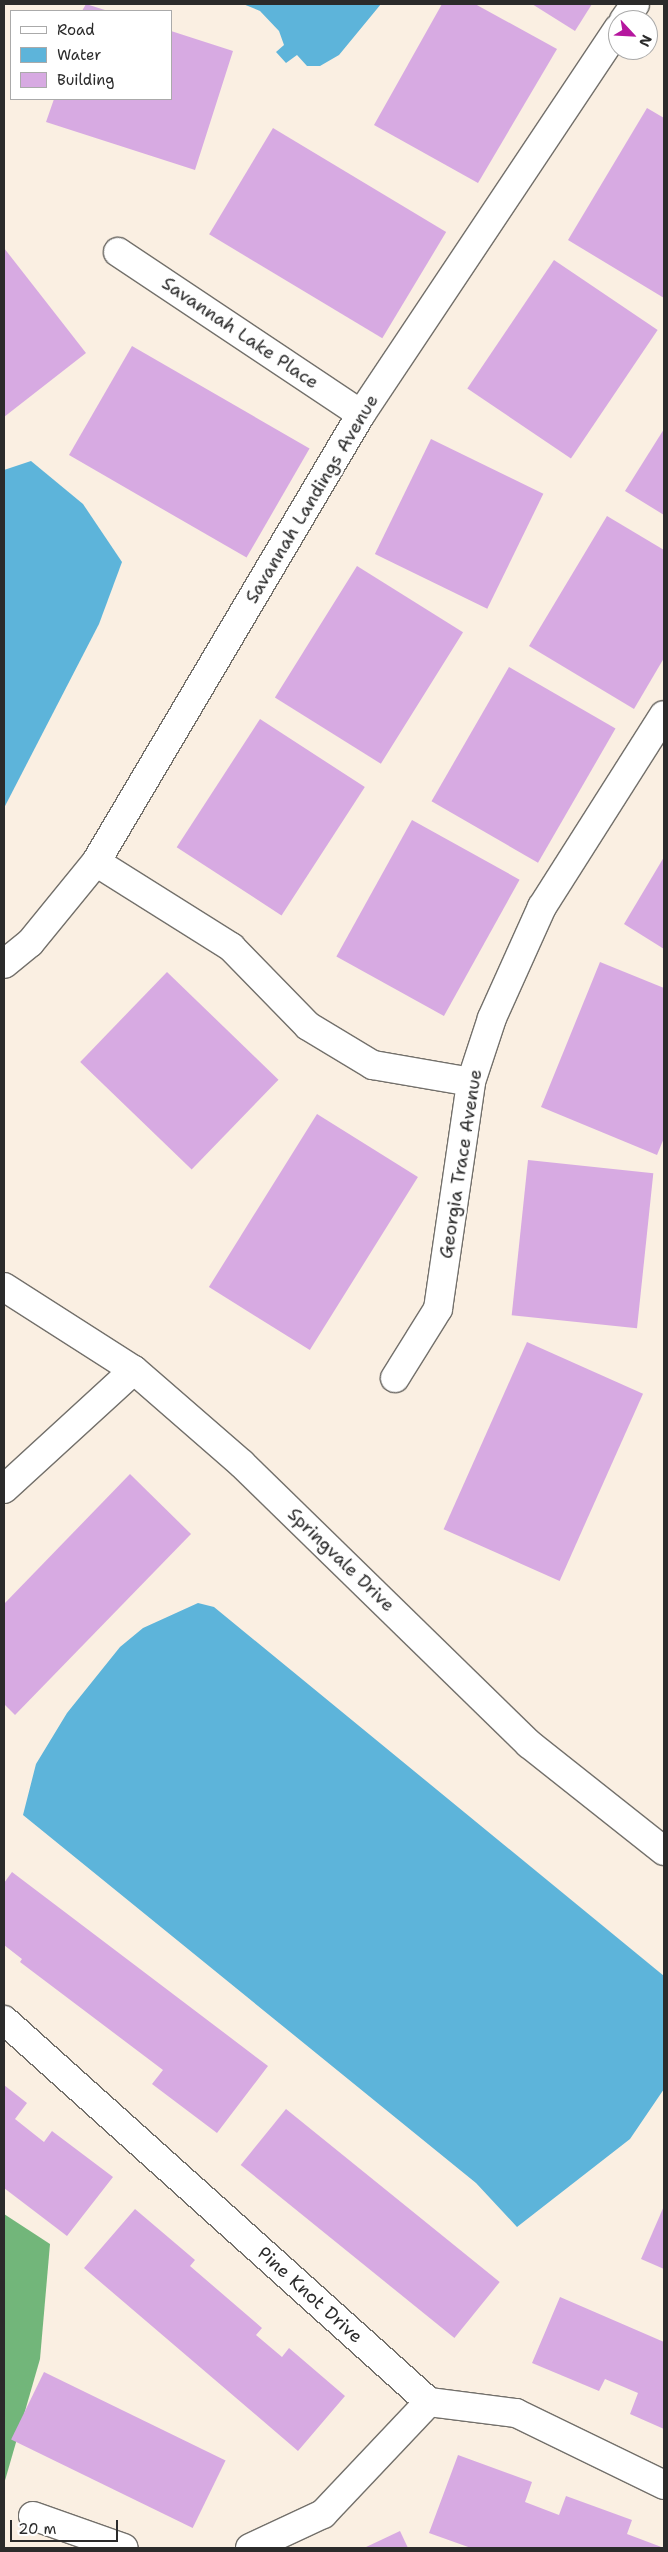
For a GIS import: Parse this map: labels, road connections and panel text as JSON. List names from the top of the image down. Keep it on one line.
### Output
{"streets":{"street":["Savannah Lake Place","Savannah Landings Avenue","Georgia Trace Avenue","Springvale Drive","Pine Knot Drive"]},"crossings":[["Savannah Lake Place","Savannah Landings Avenue"]],"legend":["Road","Water","Building"],"scale_bar":"20 m","north":"bottom right"}
